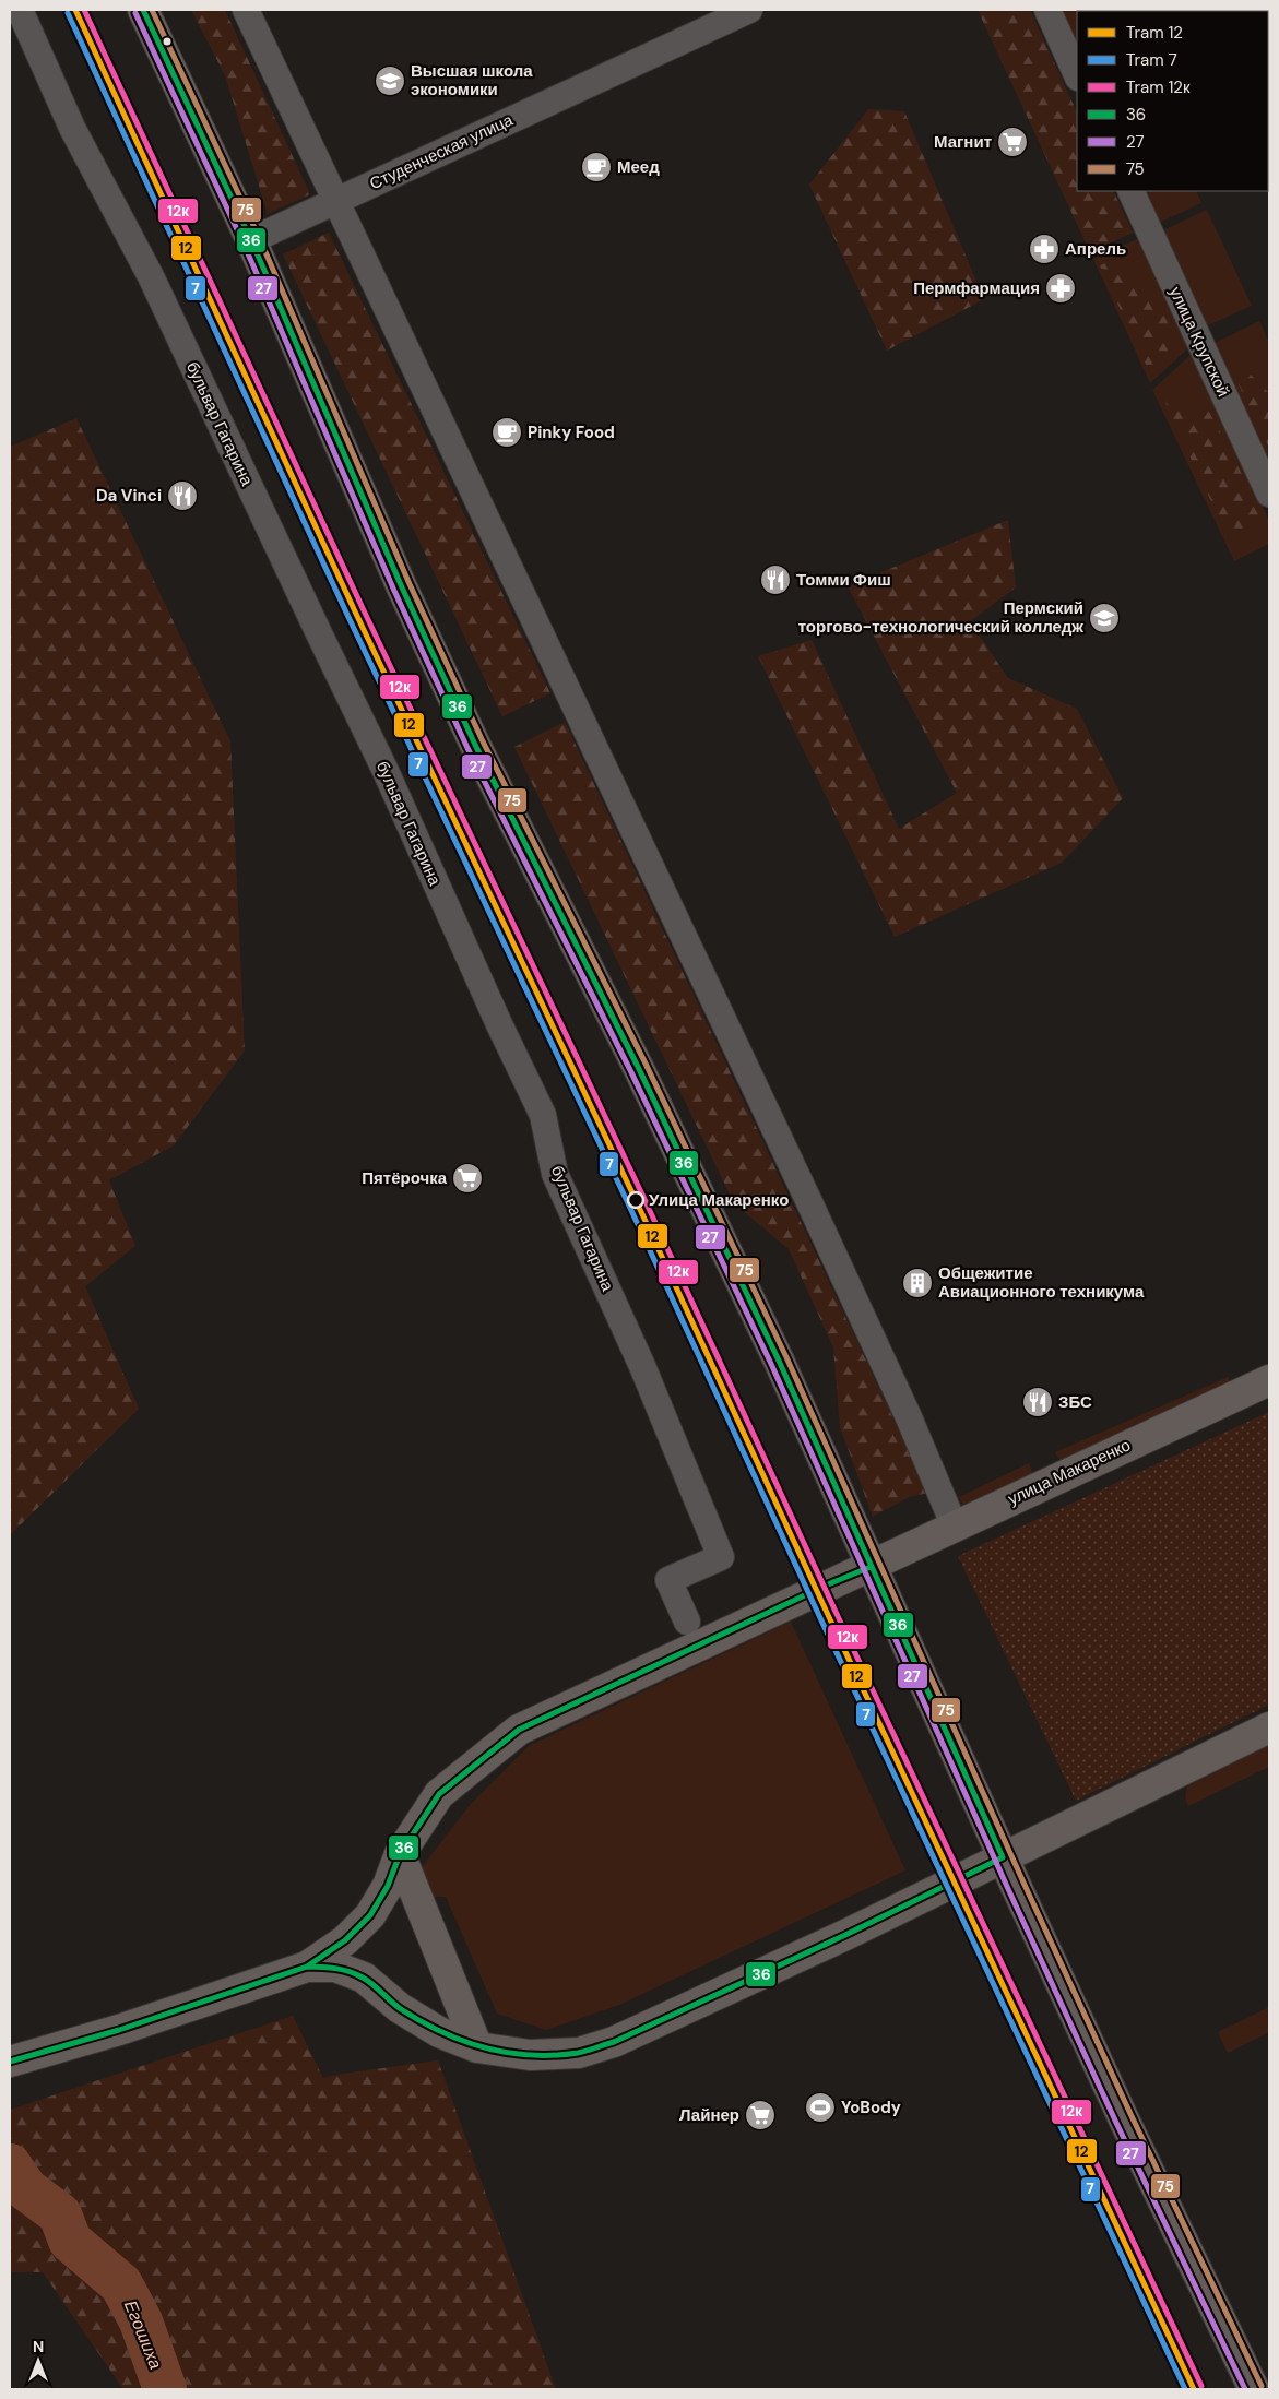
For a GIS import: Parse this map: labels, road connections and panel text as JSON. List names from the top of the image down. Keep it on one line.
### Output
{"streets":{"main road":["улица Макаренко"],"street":["Студенческая улица","улица Крупской","бульвар Гагарина"]},"water":["Егошиха"],"places":{"school or university":["Высшая школа экономики","Пермский торгово-технологический колледж"],"supermarket":["Магнит","Пятёрочка","Лайнер"],"cafe":["Меед","Pinky Food"],"pharmacy":["Апрель","Пермфармация"],"restaurant":["Da Vinci","Томми Фиш","ЗБС"],"other":["Улица Макаренко"],"building":["Общежитие Авиационного техникума"],"sports":["YoBody"]},"lines":["tram line 12","tram line 12к","transit line 36","transit line 75","tram line 7","transit line 27"],"legend":["Tram 12","Tram 7","Tram 12к","36","27","75"],"north":"top"}
